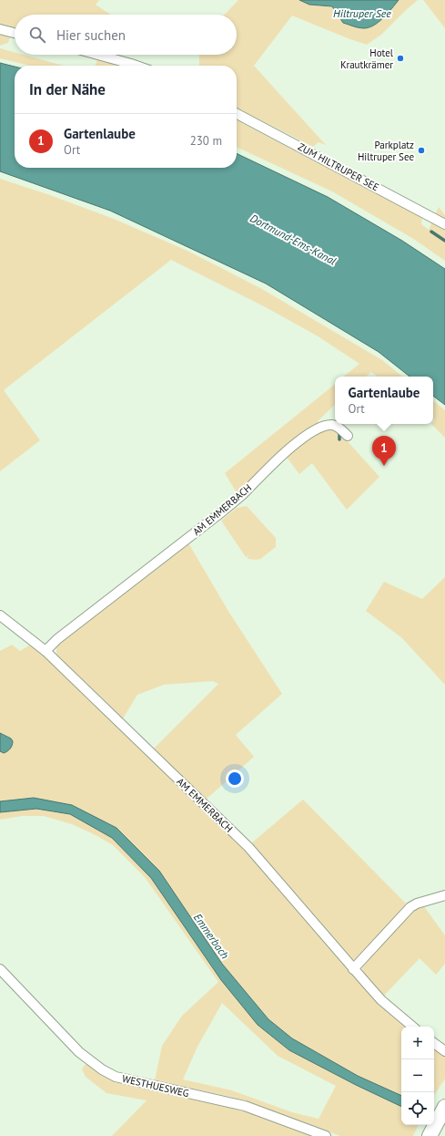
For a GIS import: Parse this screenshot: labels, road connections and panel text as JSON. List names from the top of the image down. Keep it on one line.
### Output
{"streets":{"street":["ZUM HILTRUPER SEE","AM EMMERBACH","WESTHUESWEG"]},"water":["Hiltruper See","Dortmund-Ems-Kanal","Emmerbach"],"places":["Hotel Krautkrämer","Parkplatz Hiltruper See"],"page":{"search":"Hier suchen","heading":"In der Nähe","list":[{"mark":"1","name":"Gartenlaube","note":"Ort","value":"230 m"}],"popup":["Gartenlaube","Ort"],"pins":"1","map_buttons":["+","−"]}}
